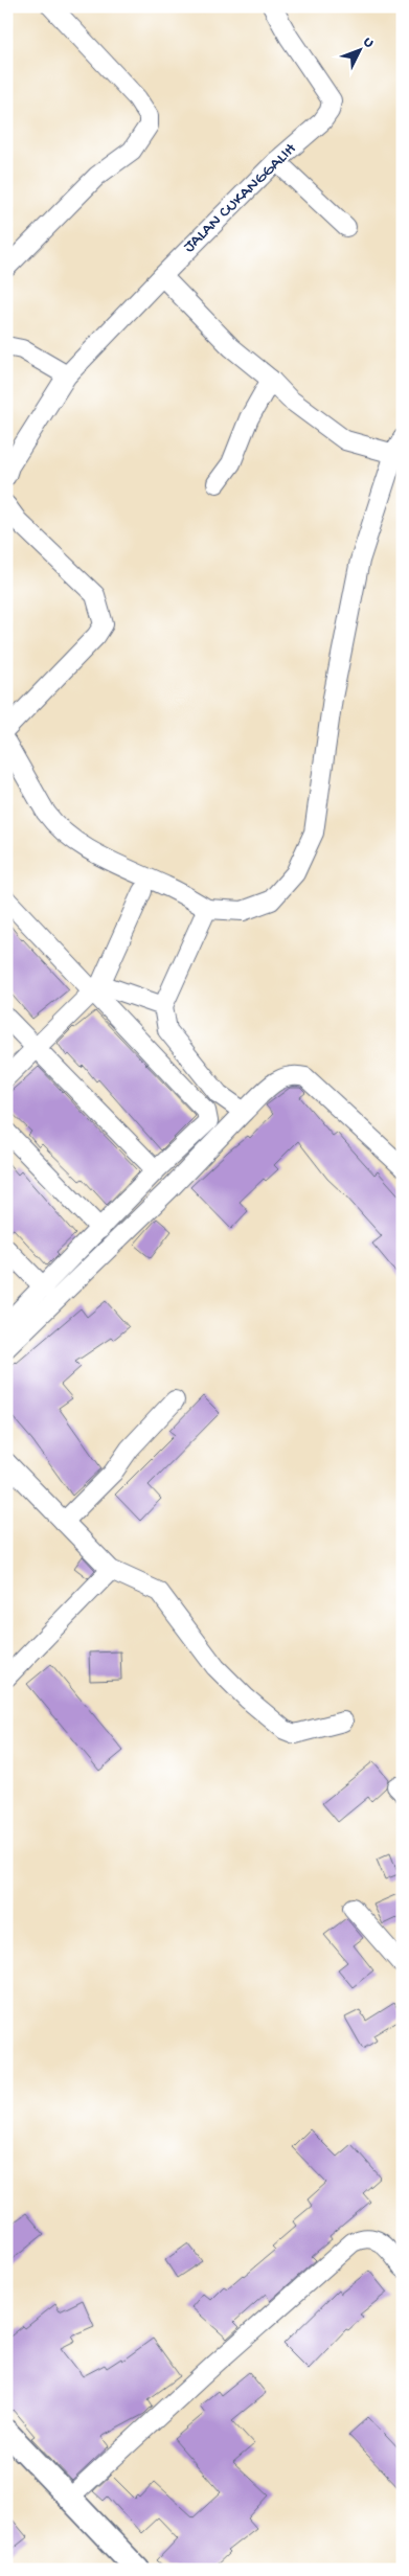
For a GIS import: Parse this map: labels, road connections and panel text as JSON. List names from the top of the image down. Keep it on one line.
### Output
{"streets":{"street":["JALAN CUKANGGALIH"]},"north":"top right"}
